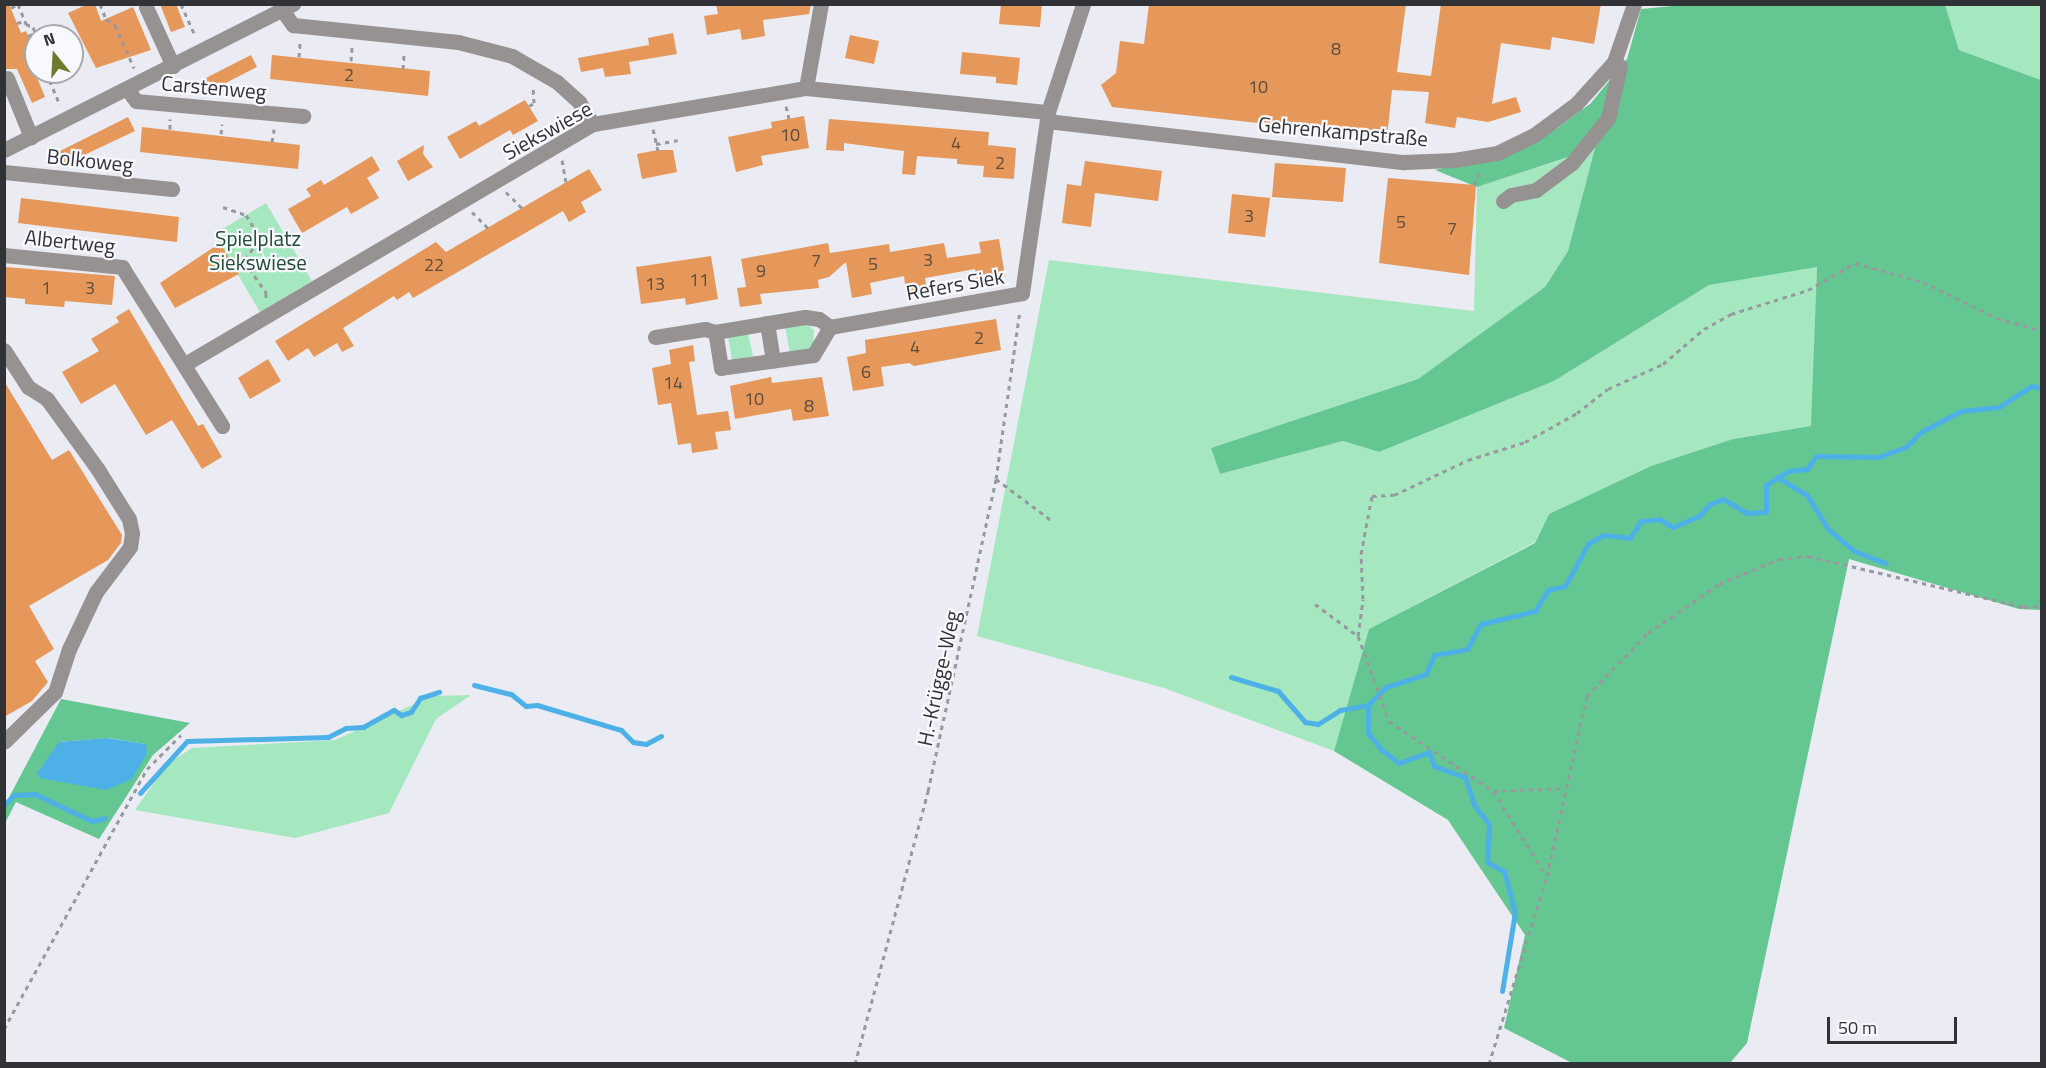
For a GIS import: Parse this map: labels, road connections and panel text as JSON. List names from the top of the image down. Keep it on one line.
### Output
{"streets":{"street":["Carstenweg","Siekswiese","Gehrenkampstraße","Bolkoweg","Albertweg","Refers Siek"],"path":["H.-Krügge-Weg"]},"crossings":[["Siekswiese","Gehrenkampstraße"],["Siekswiese","Albertweg"],["Siekswiese","Refers Siek"],["Gehrenkampstraße","Refers Siek"],["Refers Siek","H.-Krügge-Weg"]],"parks":["Spielplatz Siekswiese"],"house_numbers":["8","2","10","10","4","2","3","5","7","3","7","5","22","9","11","13","1","3","2","4","6","14","10","8"],"scale_bar":"50 m","north":"top"}
